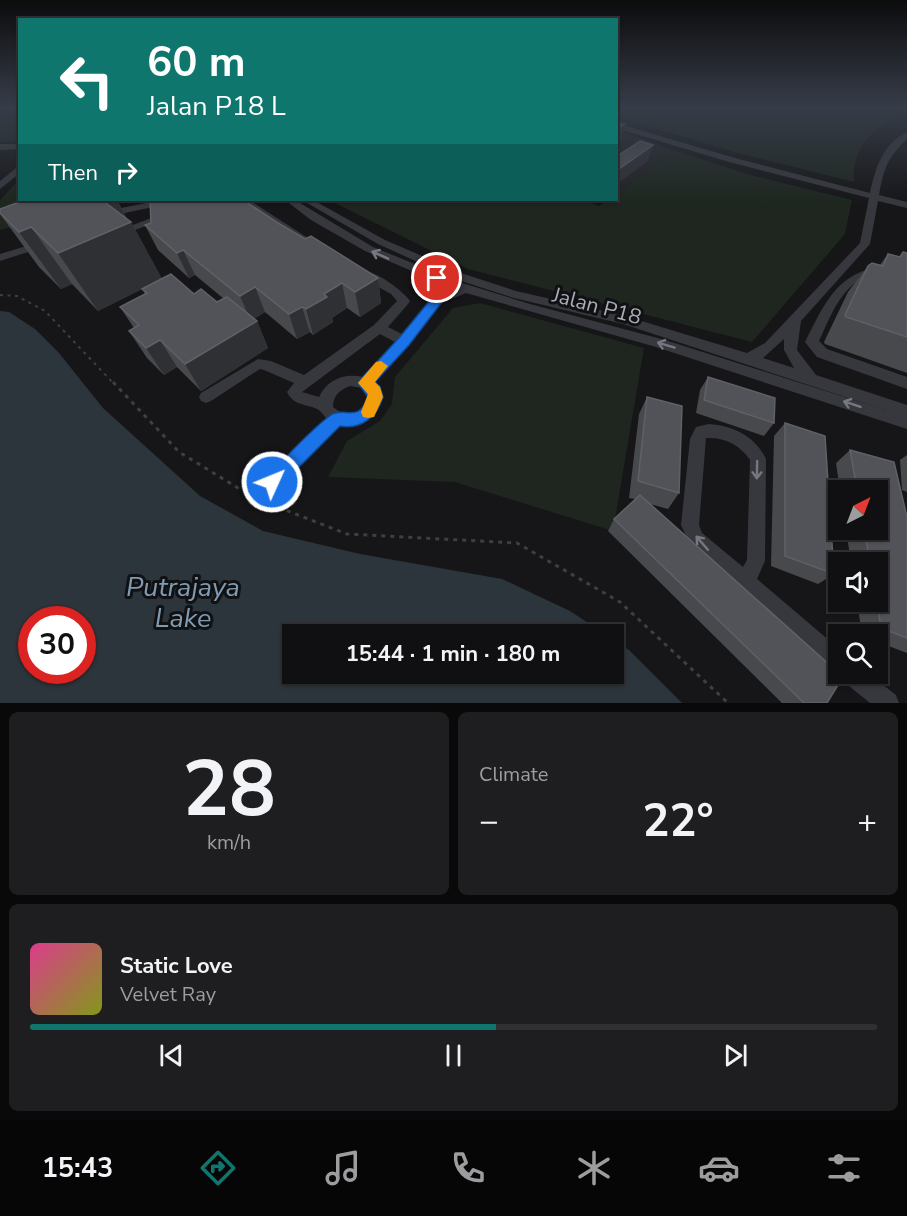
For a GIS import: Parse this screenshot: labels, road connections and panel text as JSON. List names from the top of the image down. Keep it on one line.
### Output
{"streets":{"street":["Jalan P18"]},"water":["Putrajaya Lake"],"north":"top right","page":{"turn":["60 m","Jalan P18 L"],"then":"Then","limit":"30","trip":"15:44 · 1 min · 180 m","tile":[["28","km/h"],"Climate"],"heat":["−","22°","+"],"song":["Static Love","Velvet Ray"],"tabs":"15:43"}}
